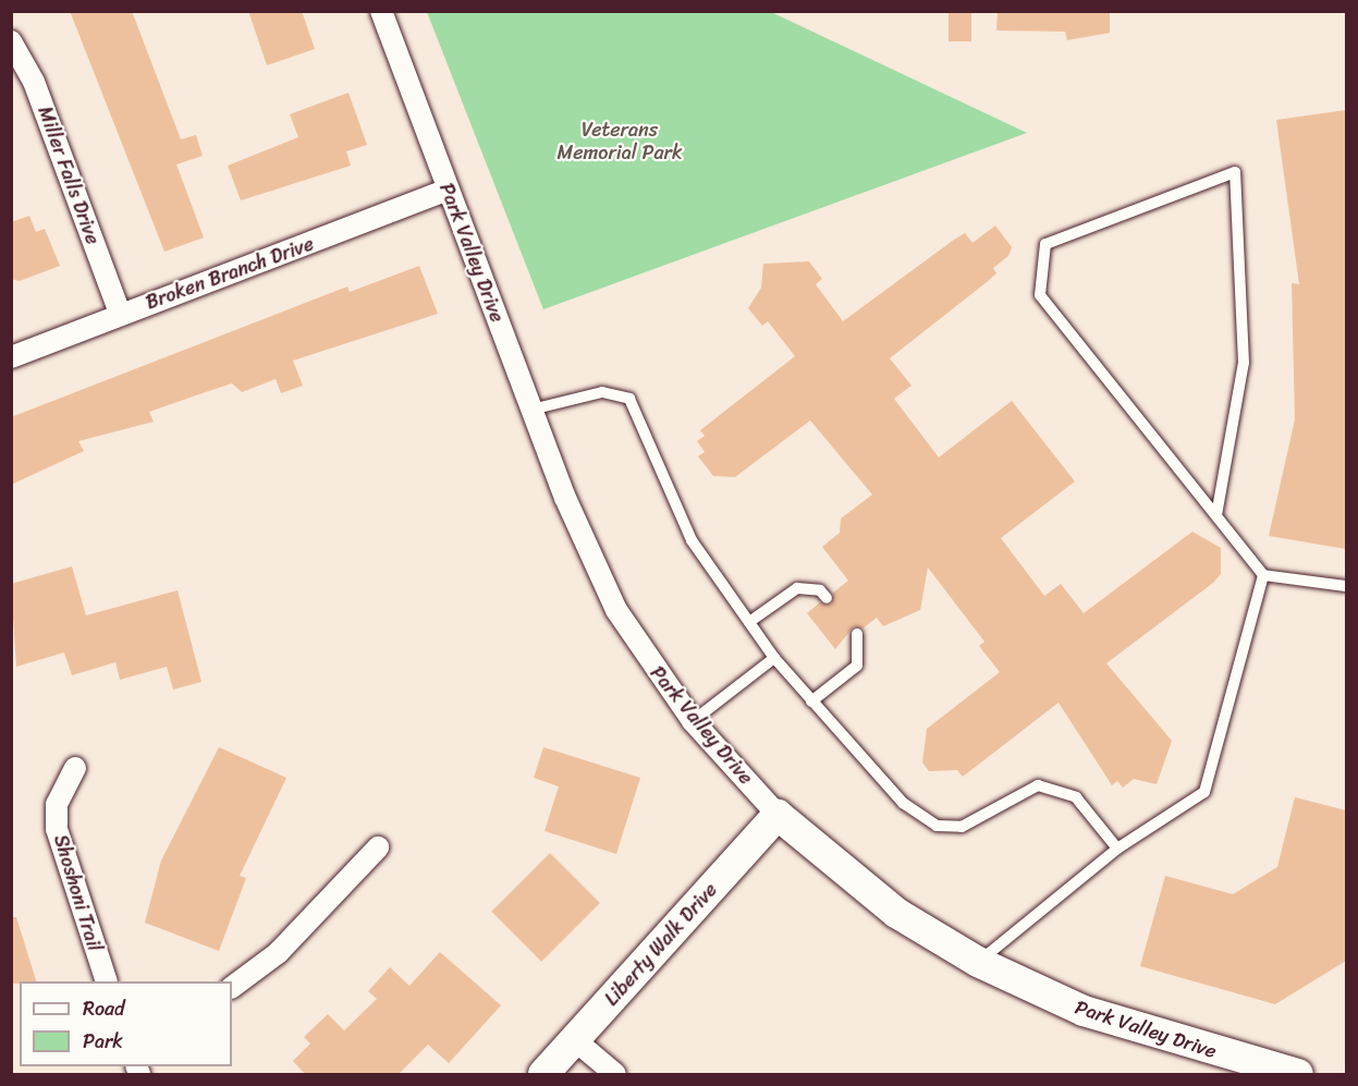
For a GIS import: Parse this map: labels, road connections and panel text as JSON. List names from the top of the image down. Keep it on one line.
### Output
{"streets":{"street":["Miller Falls Drive","Park Valley Drive","Broken Branch Drive","Shoshoni Trail","Liberty Walk Drive"]},"crossings":[["Miller Falls Drive","Broken Branch Drive"],["Park Valley Drive","Broken Branch Drive"],["Park Valley Drive","Liberty Walk Drive"]],"parks":["Veterans Memorial Park"],"legend":["Road","Park"]}
